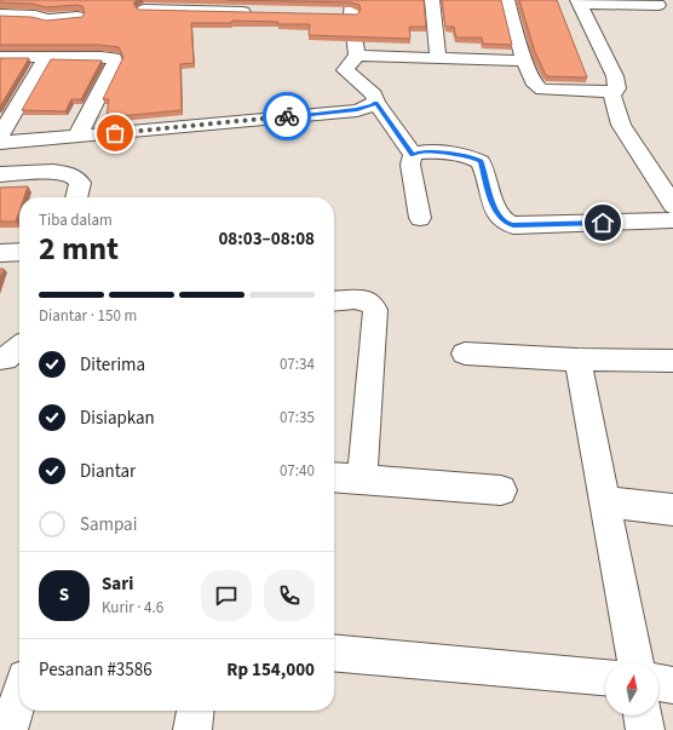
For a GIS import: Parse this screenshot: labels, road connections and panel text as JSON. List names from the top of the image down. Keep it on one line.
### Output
{"north":"top","page":{"heading":["2 mnt","Tiba dalam","08:03–08:08"],"panel":["Sari","Kurir · 4.6","Pesanan #3586","Rp 154,000"],"bar":"Diantar · 150 m","list":[["Diterima","07:34"],["Disiapkan","07:35"],["Diantar","07:40"],"Sampai"],"round":"S"}}
